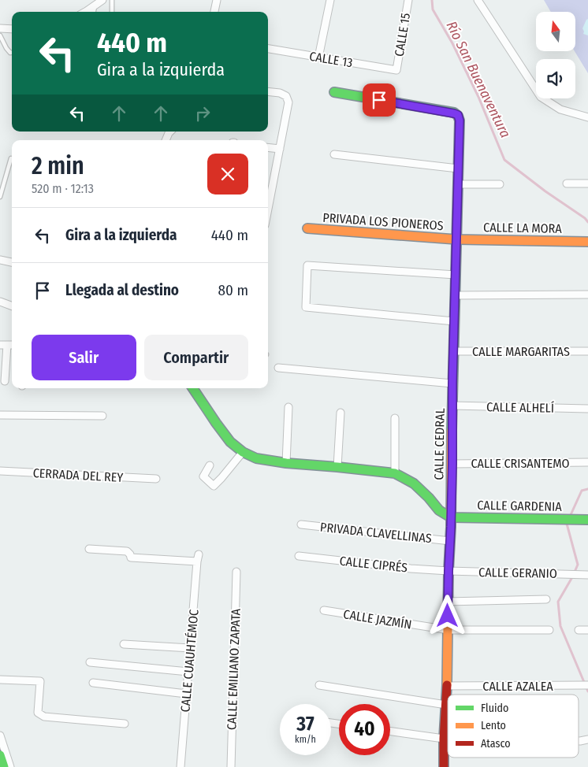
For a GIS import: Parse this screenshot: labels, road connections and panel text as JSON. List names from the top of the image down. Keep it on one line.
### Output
{"streets":{"main road":["PRIVADA LOS PIONEROS","CALLE LA MORA","CALLE CEDRAL","CALLE GARDENIA"],"street":["CALLE 15","CALLE 13","CALLE MARGARITAS","CALLE ALHELÍ","CALLE CRISANTEMO","CERRADA DEL REY","PRIVADA CLAVELLINAS","CALLE CIPRÉS","CALLE GERANIO","CALLE JAZMÍN","CALLE CUAUHTÉMOC","CALLE EMILIANO ZAPATA","CALLE AZALEA"]},"crossings":[["CALLE 15","CALLE 13"],["PRIVADA LOS PIONEROS","CALLE LA MORA"],["PRIVADA LOS PIONEROS","CALLE CEDRAL"],["CALLE LA MORA","CALLE CEDRAL"],["CALLE MARGARITAS","CALLE CEDRAL"],["CALLE ALHELÍ","CALLE CEDRAL"],["CALLE CEDRAL","CALLE CRISANTEMO"],["CALLE CEDRAL","CALLE GARDENIA"],["CALLE CEDRAL","PRIVADA CLAVELLINAS"],["CALLE CEDRAL","CALLE CIPRÉS"],["CALLE CEDRAL","CALLE GERANIO"],["CALLE CEDRAL","CALLE JAZMÍN"],["CALLE CEDRAL","CALLE AZALEA"],["CALLE CIPRÉS","CALLE GERANIO"]],"water":["Río San Buenaventura"],"legend":["Fluido","Lento","Atasco"],"north":"top","page":{"turn":["440 m","Gira a la izquierda"],"heading":["2 min","520 m · 12:13"],"list":[{"name":"Gira a la izquierda","value":"440 m"},{"name":"Llegada al destino","value":"80 m"}],"buttons":["Salir","Compartir"],"speed":"37 km/h","limit":"40"}}
